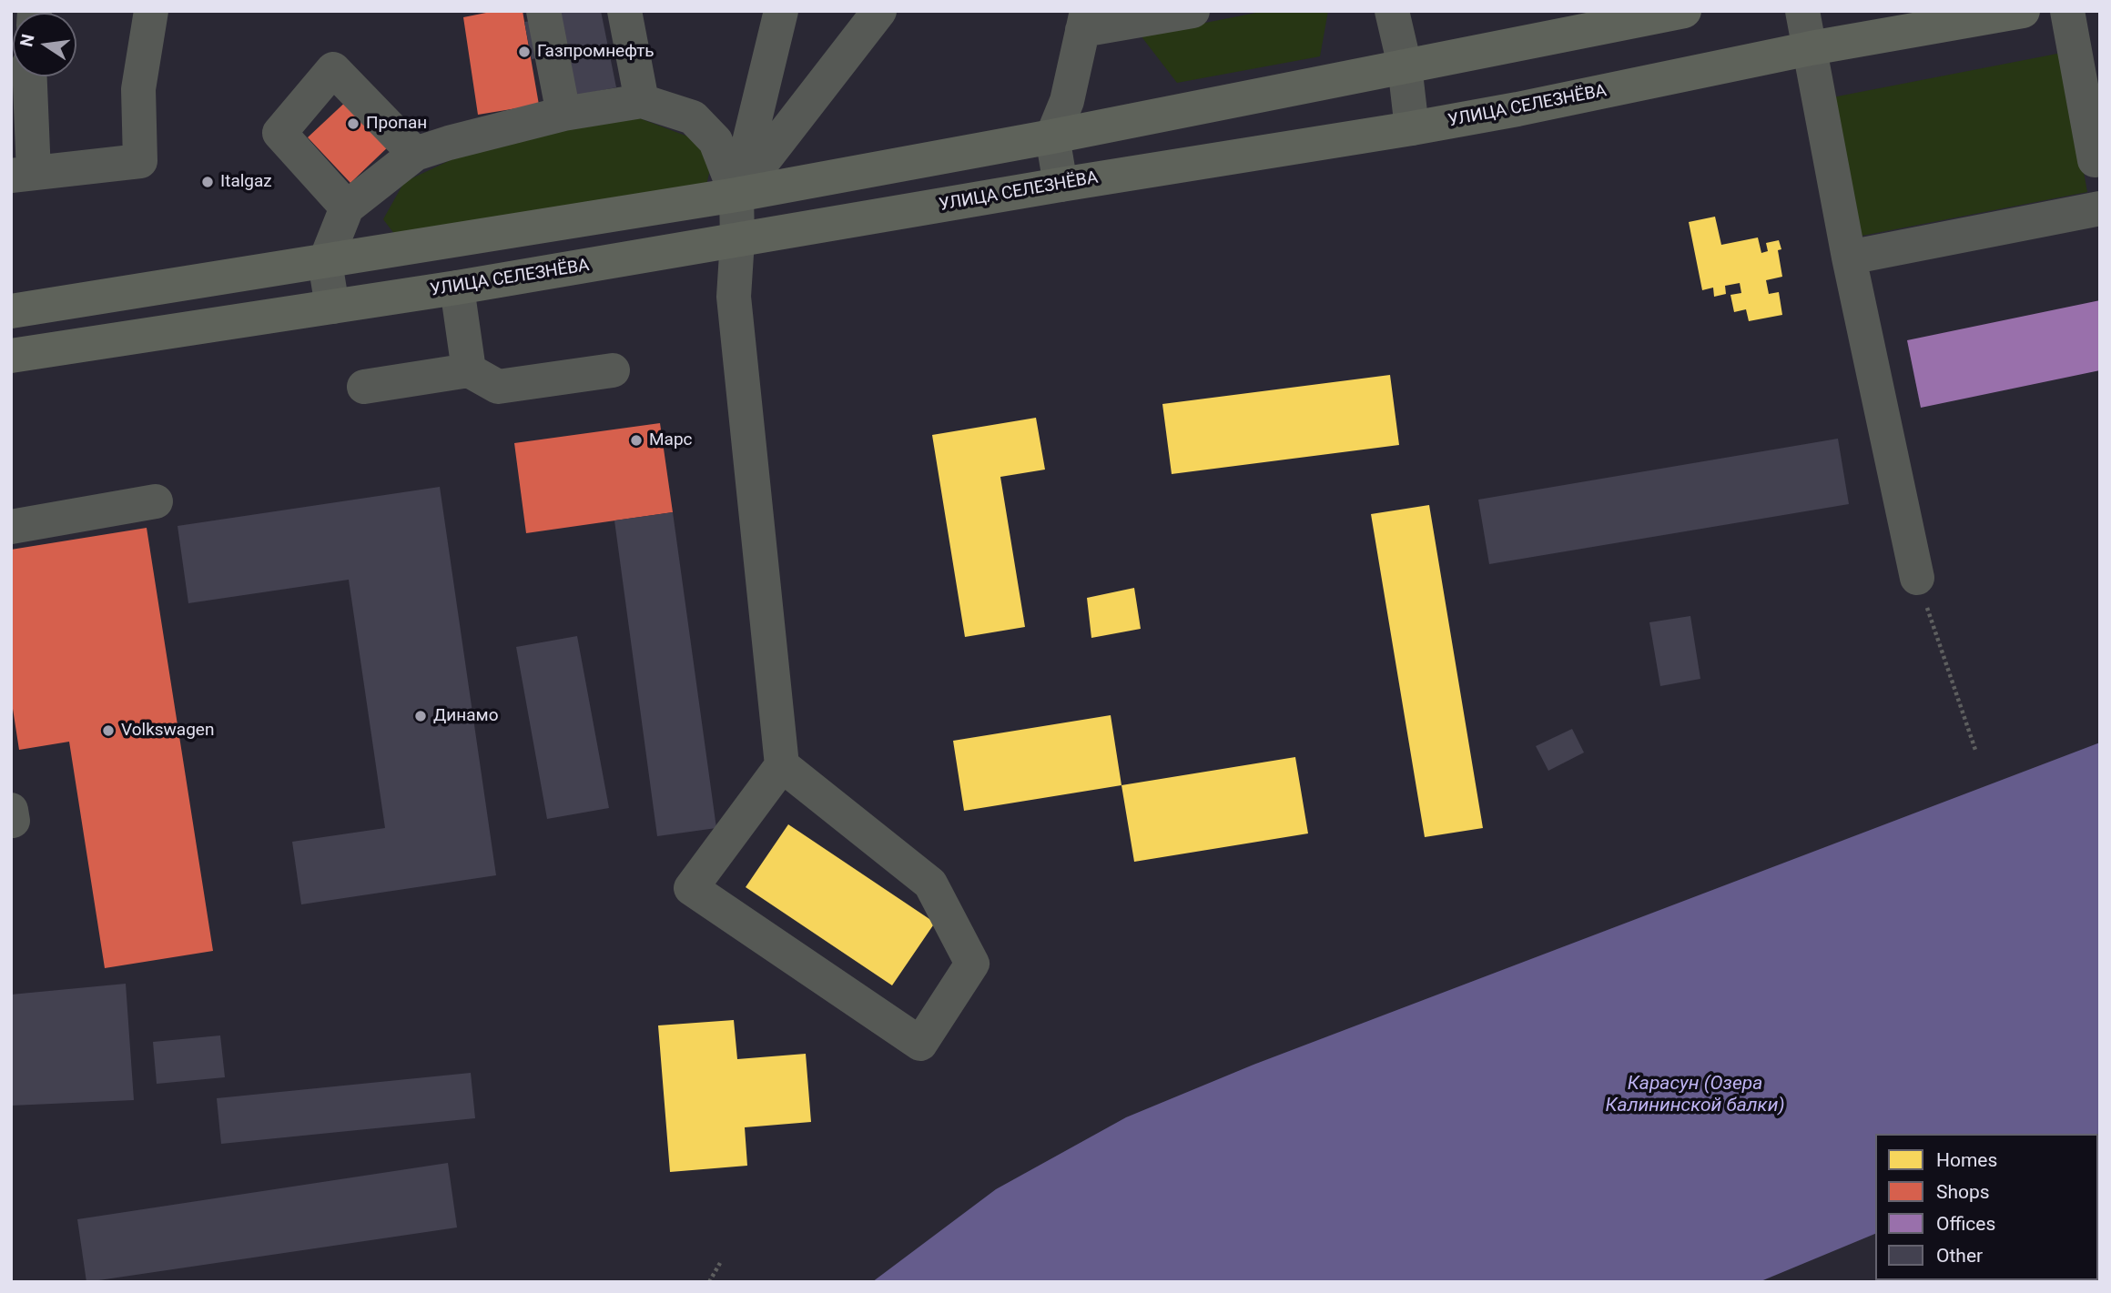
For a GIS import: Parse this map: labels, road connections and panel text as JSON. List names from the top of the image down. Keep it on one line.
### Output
{"streets":{"main road":["УЛИЦА СЕЛЕЗНЁВА"]},"water":["Карасун (Озера Калининской балки)"],"places":["Газпромнефть","Пропан","Italgaz","Марс","Динамо","Volkswagen"],"legend":["Homes","Shops","Offices","Other"],"north":"left"}
